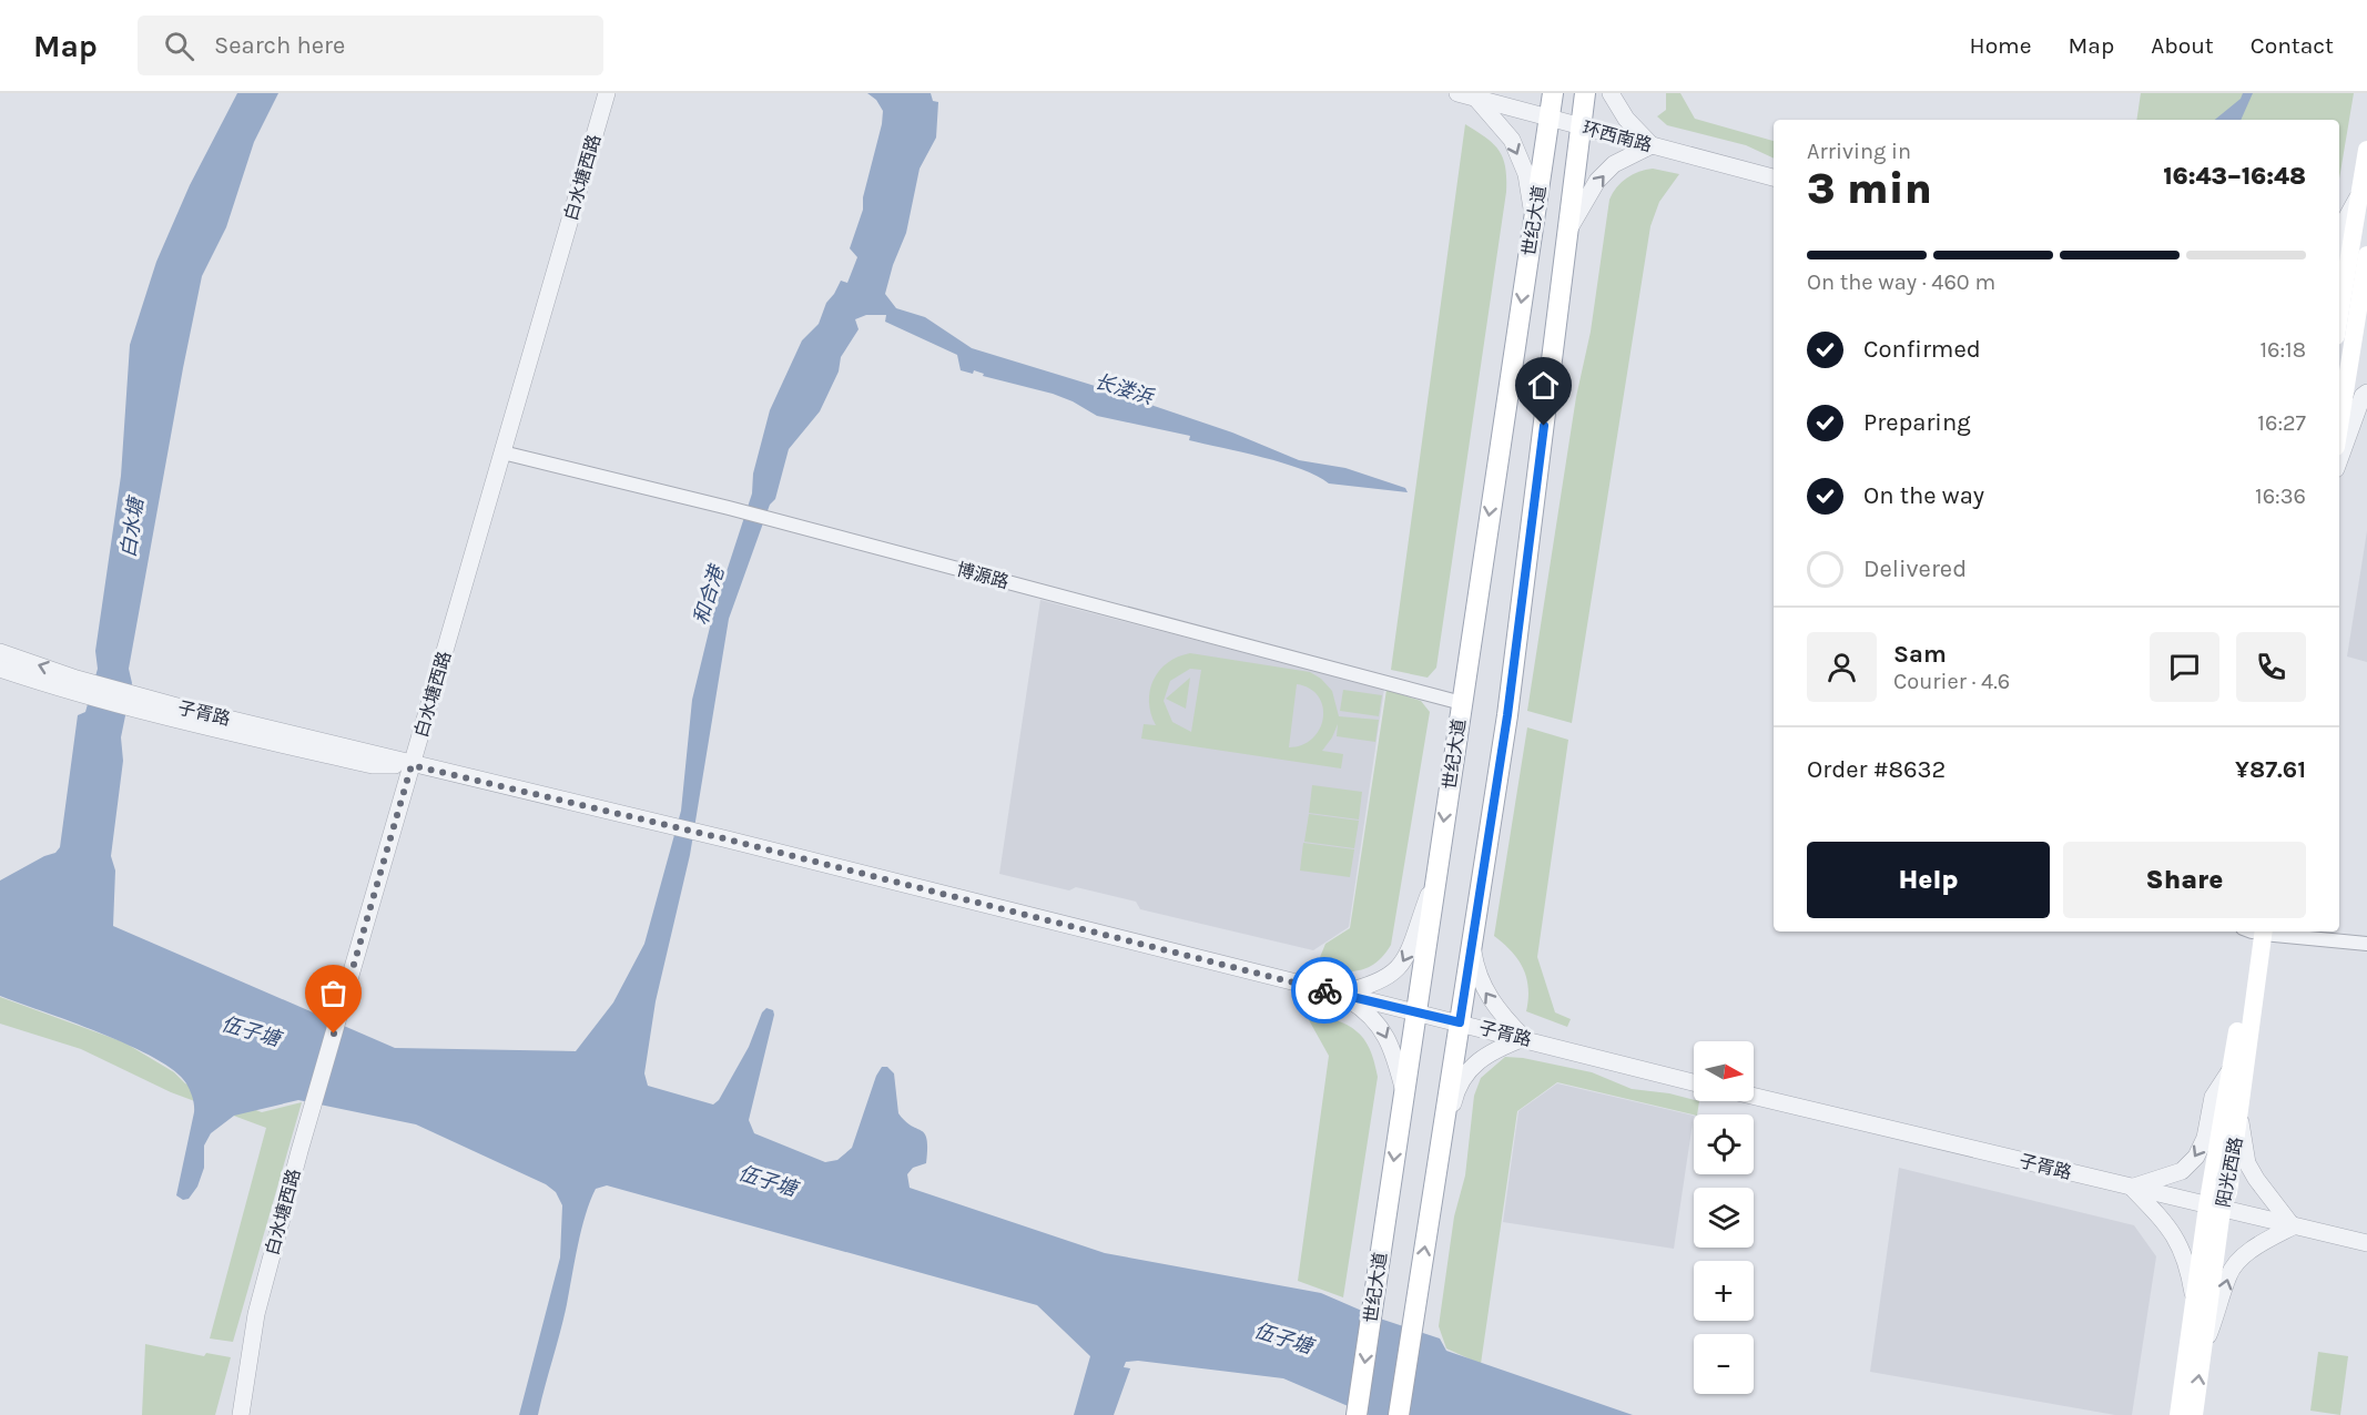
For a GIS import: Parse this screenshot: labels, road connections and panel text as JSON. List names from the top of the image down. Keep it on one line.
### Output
{"streets":{"main road":["世纪大道","阳光西路"],"street":["环西南路","白水塘西路","博源路","子胥路"]},"crossings":[["环西南路","世纪大道"],["白水塘西路","博源路"],["白水塘西路","子胥路"],["世纪大道","博源路"],["世纪大道","子胥路"],["子胥路","阳光西路"]],"water":["长溇浜","白水塘","和合港","伍子塘"],"north":"right","page":{"header":"Map","search":"Search here","nav":["Home","Map","About","Contact"],"heading":["3 min","Arriving in","16:43–16:48"],"panel":["Sam","Courier · 4.6","Order #8632","¥87.61"],"bar":"On the way · 460 m","list":[["Confirmed","16:18"],["Preparing","16:27"],["On the way","16:36"],"Delivered"],"buttons":["Help","Share"],"map_buttons":["+","−"]}}
